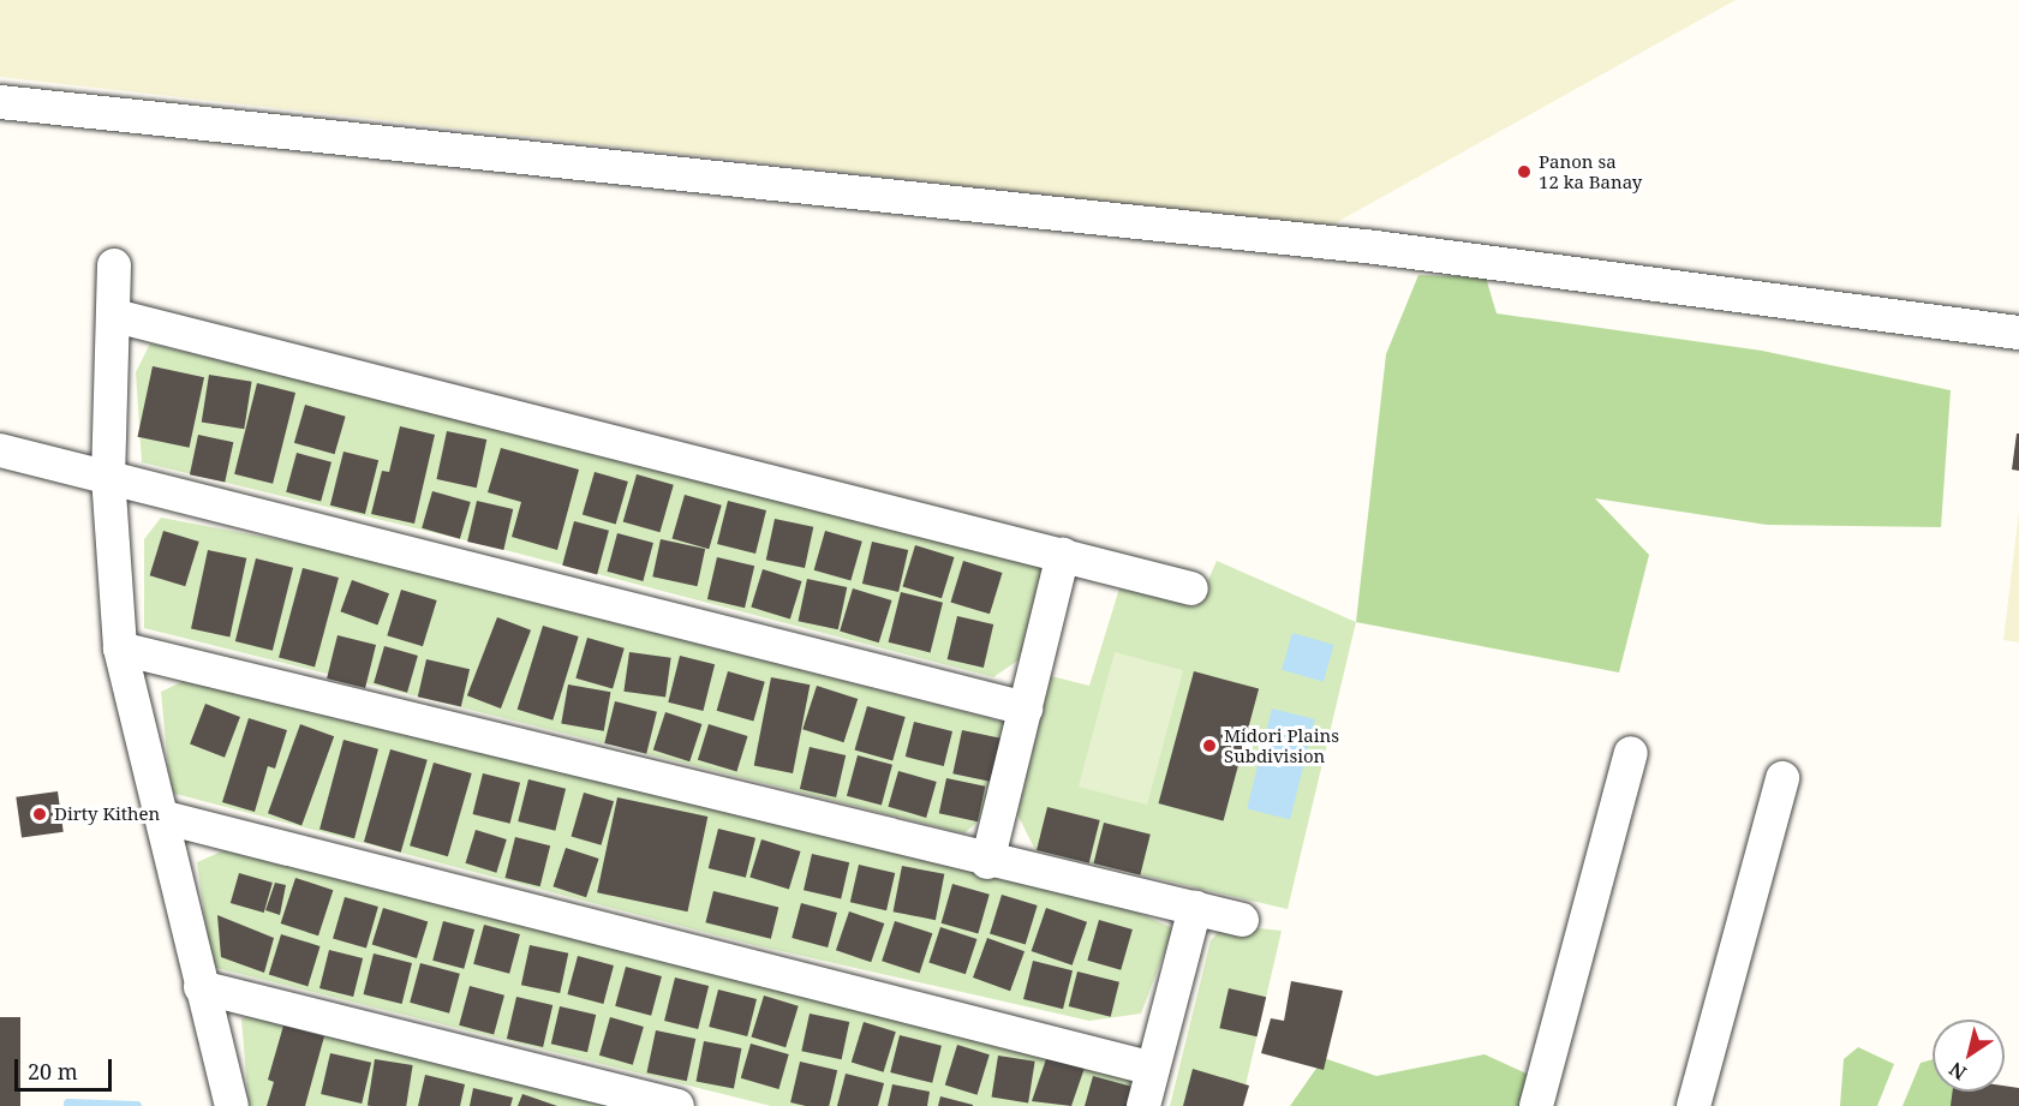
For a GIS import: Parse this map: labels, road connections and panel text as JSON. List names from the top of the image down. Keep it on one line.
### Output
{"places":["Panon sa 12 ka Banay","Midori Plains Subdivision","Dirty Kithen"],"scale_bar":"20 m","north":"bottom left"}
